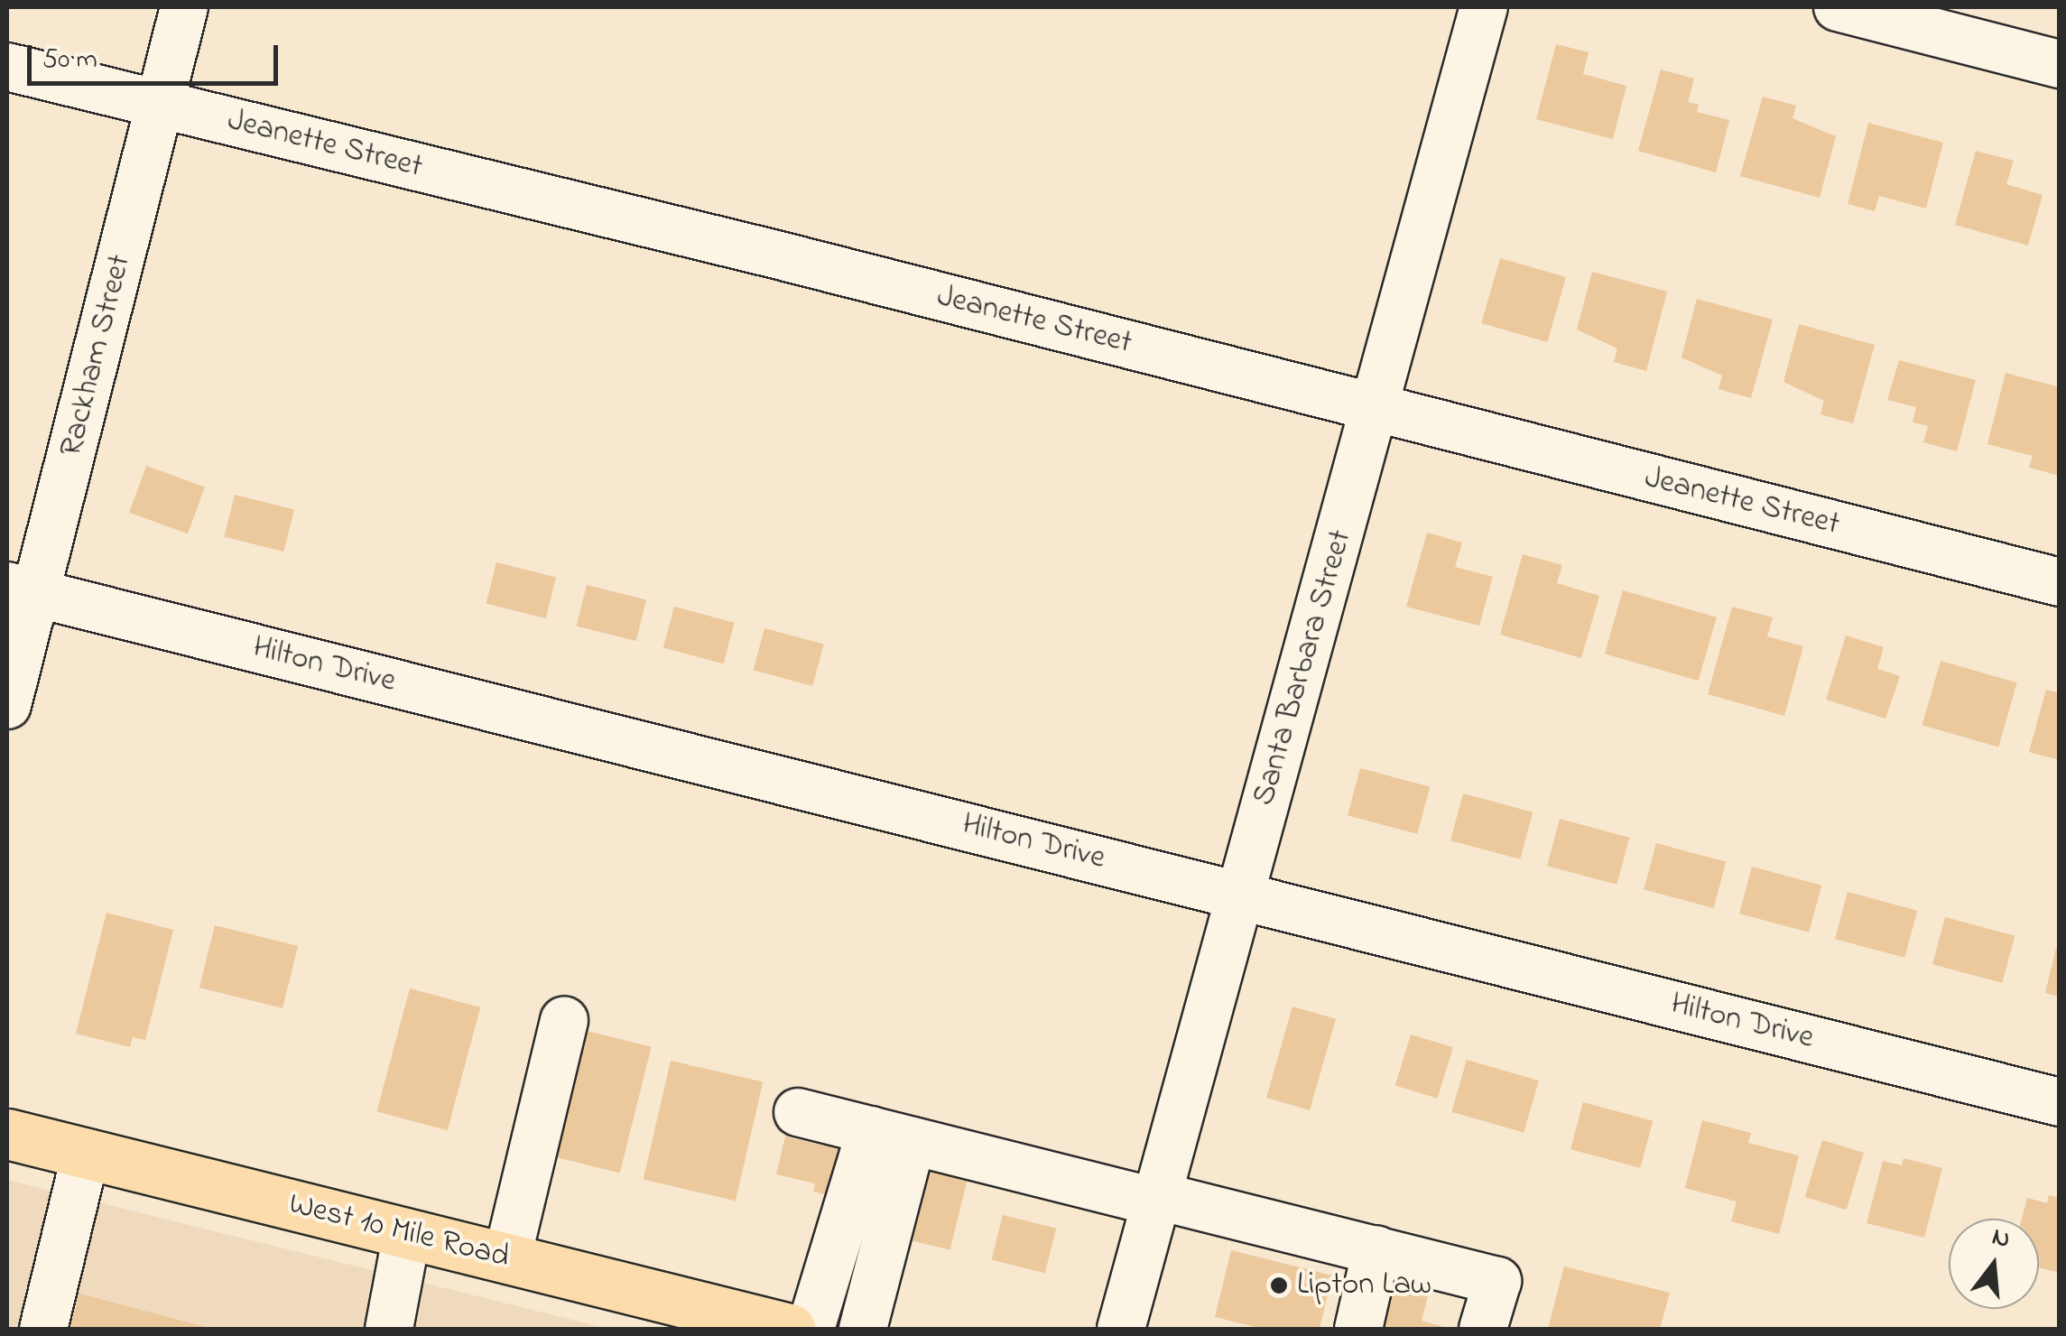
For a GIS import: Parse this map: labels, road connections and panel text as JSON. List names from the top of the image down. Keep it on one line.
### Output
{"streets":{"main road":["West 10 Mile Road"],"street":["Jeanette Street","Rackham Street","Hilton Drive","Santa Barbara Street"]},"crossings":[["Jeanette Street","Rackham Street"],["Jeanette Street","Santa Barbara Street"],["Rackham Street","Hilton Drive"],["Hilton Drive","Santa Barbara Street"]],"places":["Lipton Law"],"scale_bar":"50 m","north":"top"}
